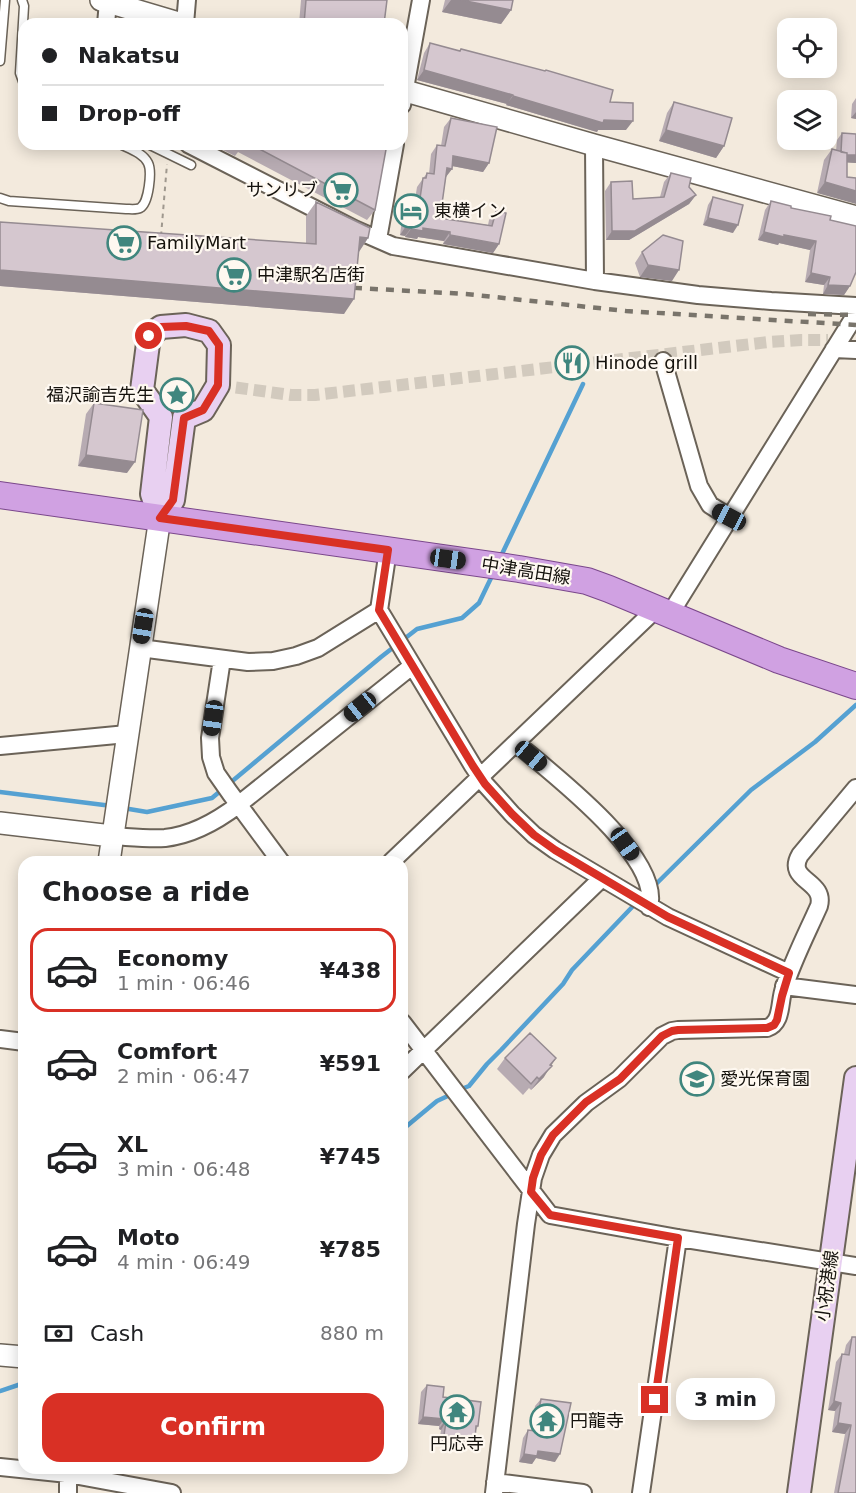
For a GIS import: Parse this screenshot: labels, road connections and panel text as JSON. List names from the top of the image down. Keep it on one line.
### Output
{"streets":{"main road":["中津高田線","小祝港線"]},"places":{"supermarket":["サンリブ","FamilyMart","中津駅名店街"],"hotel":["東横イン"],"restaurant":["Hinode grill"],"place":["福沢諭吉先生"],"school or university":["愛光保育園"],"temple":["円応寺","円龍寺"]},"page":{"banner":["Nakatsu","Drop-off"],"heading":"Choose a ride","list":[{"name":"Economy","note":"1 min · 06:46","value":"¥438"},{"name":"Comfort","note":"2 min · 06:47","value":"¥591"},{"name":"XL","note":"3 min · 06:48","value":"¥745"},{"name":"Moto","note":"4 min · 06:49","value":"¥785"}],"pay":["Cash","880 m"],"bubble":"3 min","buttons":"Confirm"}}
